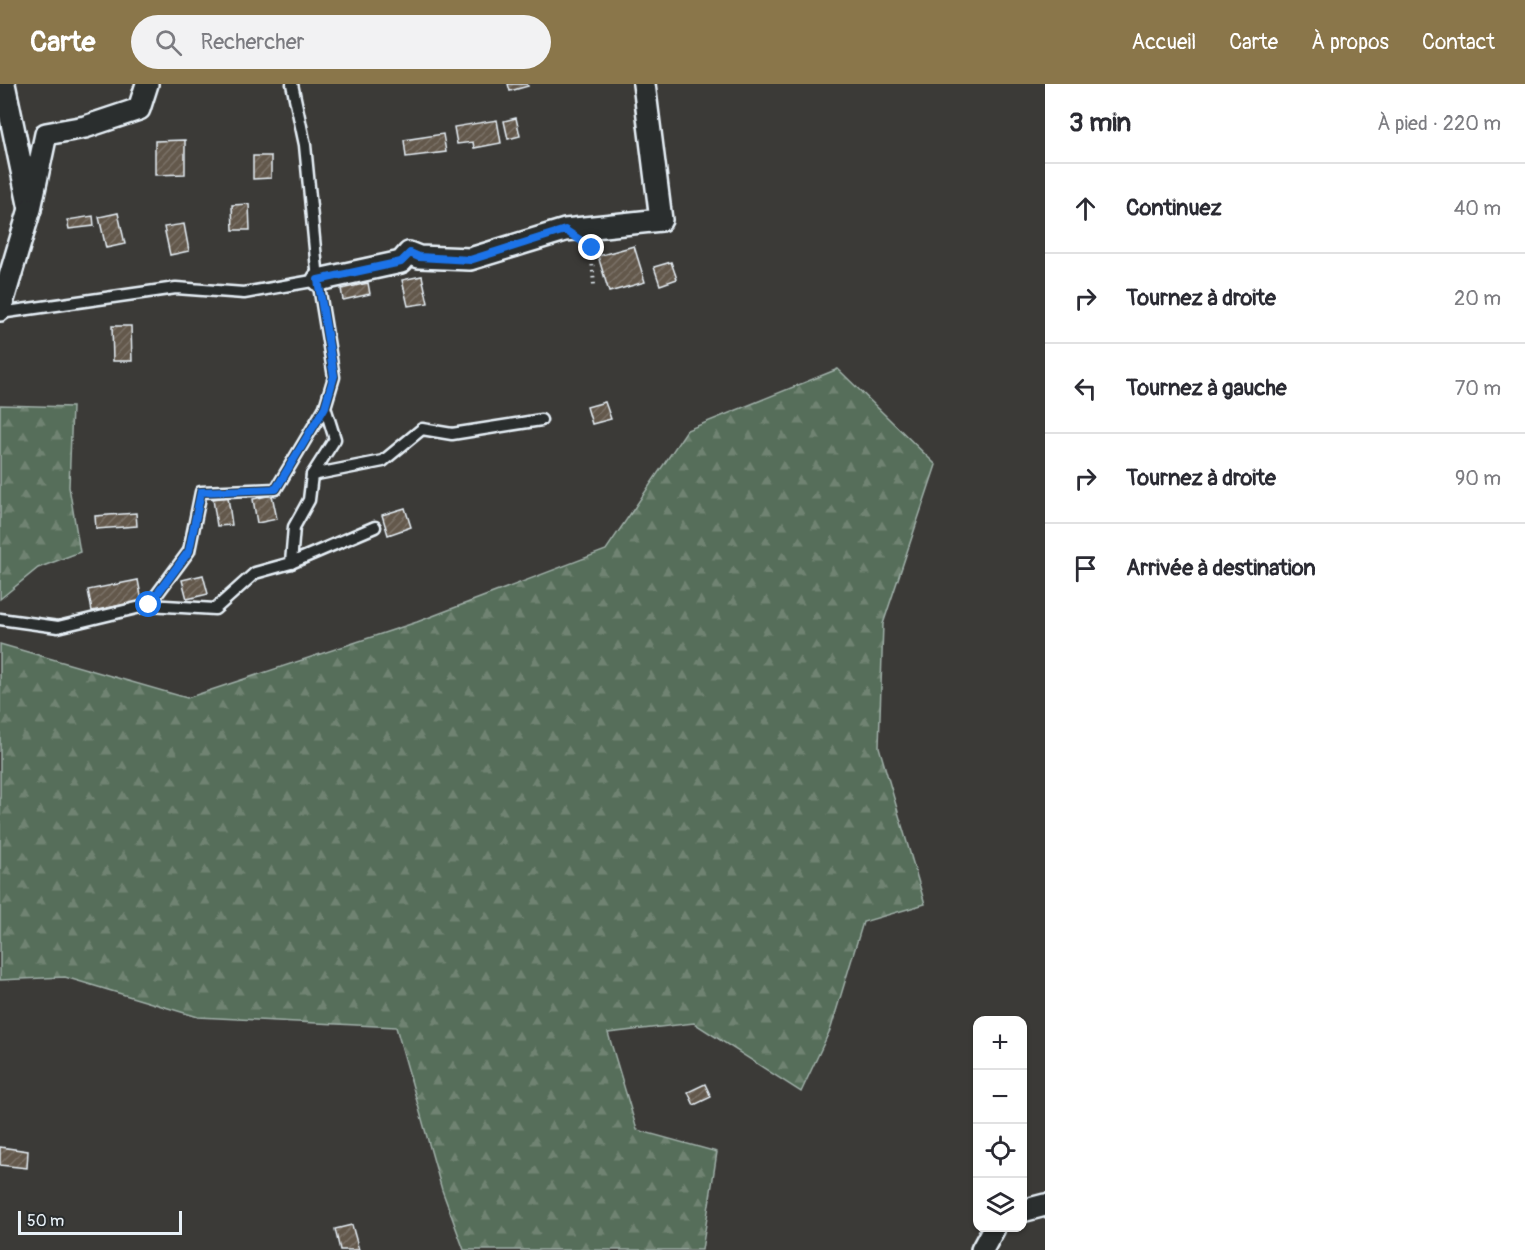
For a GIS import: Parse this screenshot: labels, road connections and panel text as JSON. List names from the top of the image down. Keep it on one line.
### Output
{"scale_bar":"50 m","page":{"header":"Carte","search":"Rechercher","nav":["Accueil","Carte","À propos","Contact"],"heading":["3 min","À pied · 220 m"],"list":[["Continuez","40 m"],["Tournez à droite","20 m"],["Tournez à gauche","70 m"],["Tournez à droite","90 m"],"Arrivée à destination"],"map_buttons":["+","−"],"scale":"50 m"}}
